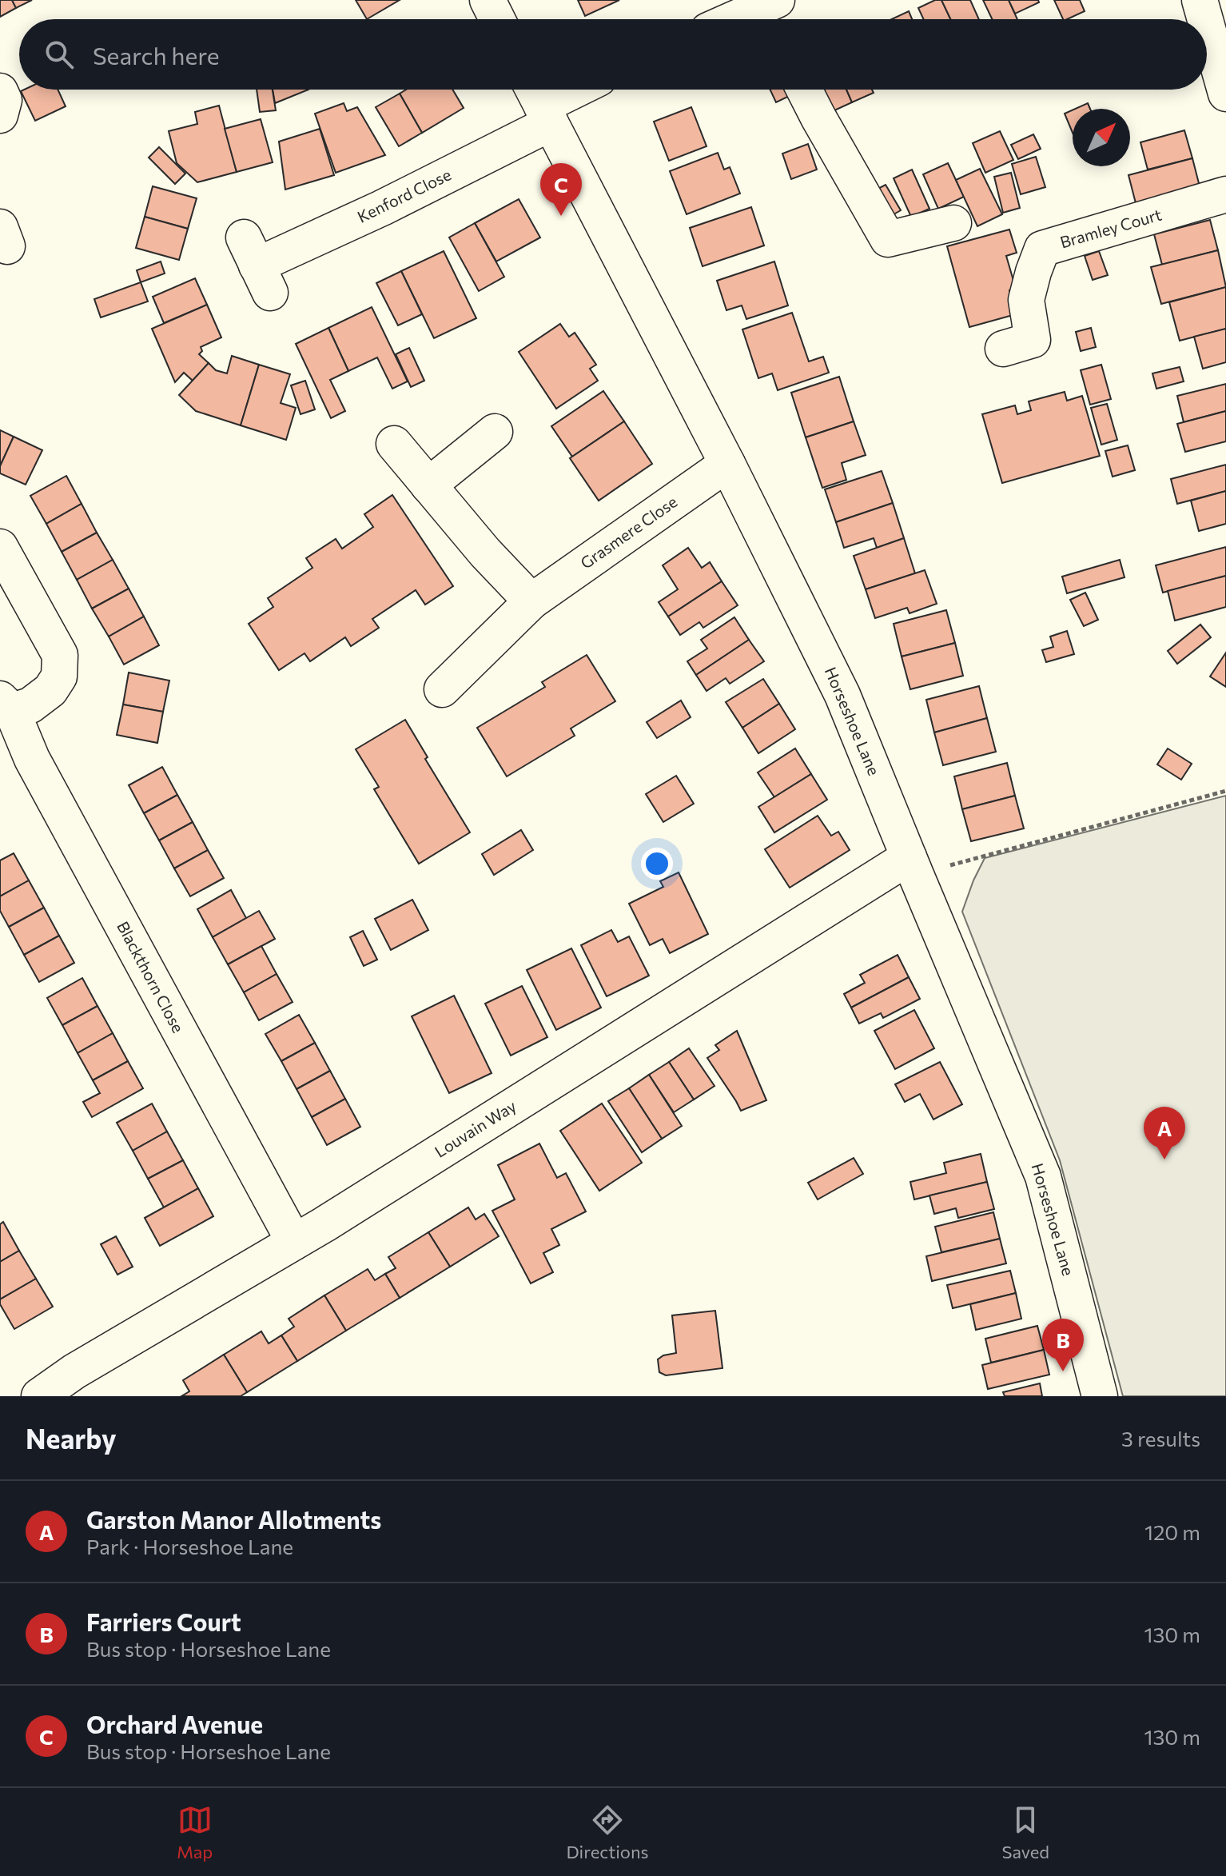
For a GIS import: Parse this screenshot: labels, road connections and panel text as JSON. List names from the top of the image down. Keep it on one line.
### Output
{"streets":{"street":["Kenford Close","Bramley Court","Grasmere Close","Horseshoe Lane","Blackthorn Close","Louvain Way"]},"crossings":[["Kenford Close","Horseshoe Lane"],["Grasmere Close","Horseshoe Lane"],["Horseshoe Lane","Louvain Way"],["Blackthorn Close","Louvain Way"]],"north":"top right","page":{"search":"Search here","pins":["C","A","B"],"heading":["Nearby","3 results"],"list":[{"mark":"A","name":"Garston Manor Allotments","note":"Park · Horseshoe Lane","value":"120 m"},{"mark":"B","name":"Farriers Court","note":"Bus stop · Horseshoe Lane","value":"130 m"},{"mark":"C","name":"Orchard Avenue","note":"Bus stop · Horseshoe Lane","value":"130 m"}],"nav":["Map","Directions","Saved"]}}
